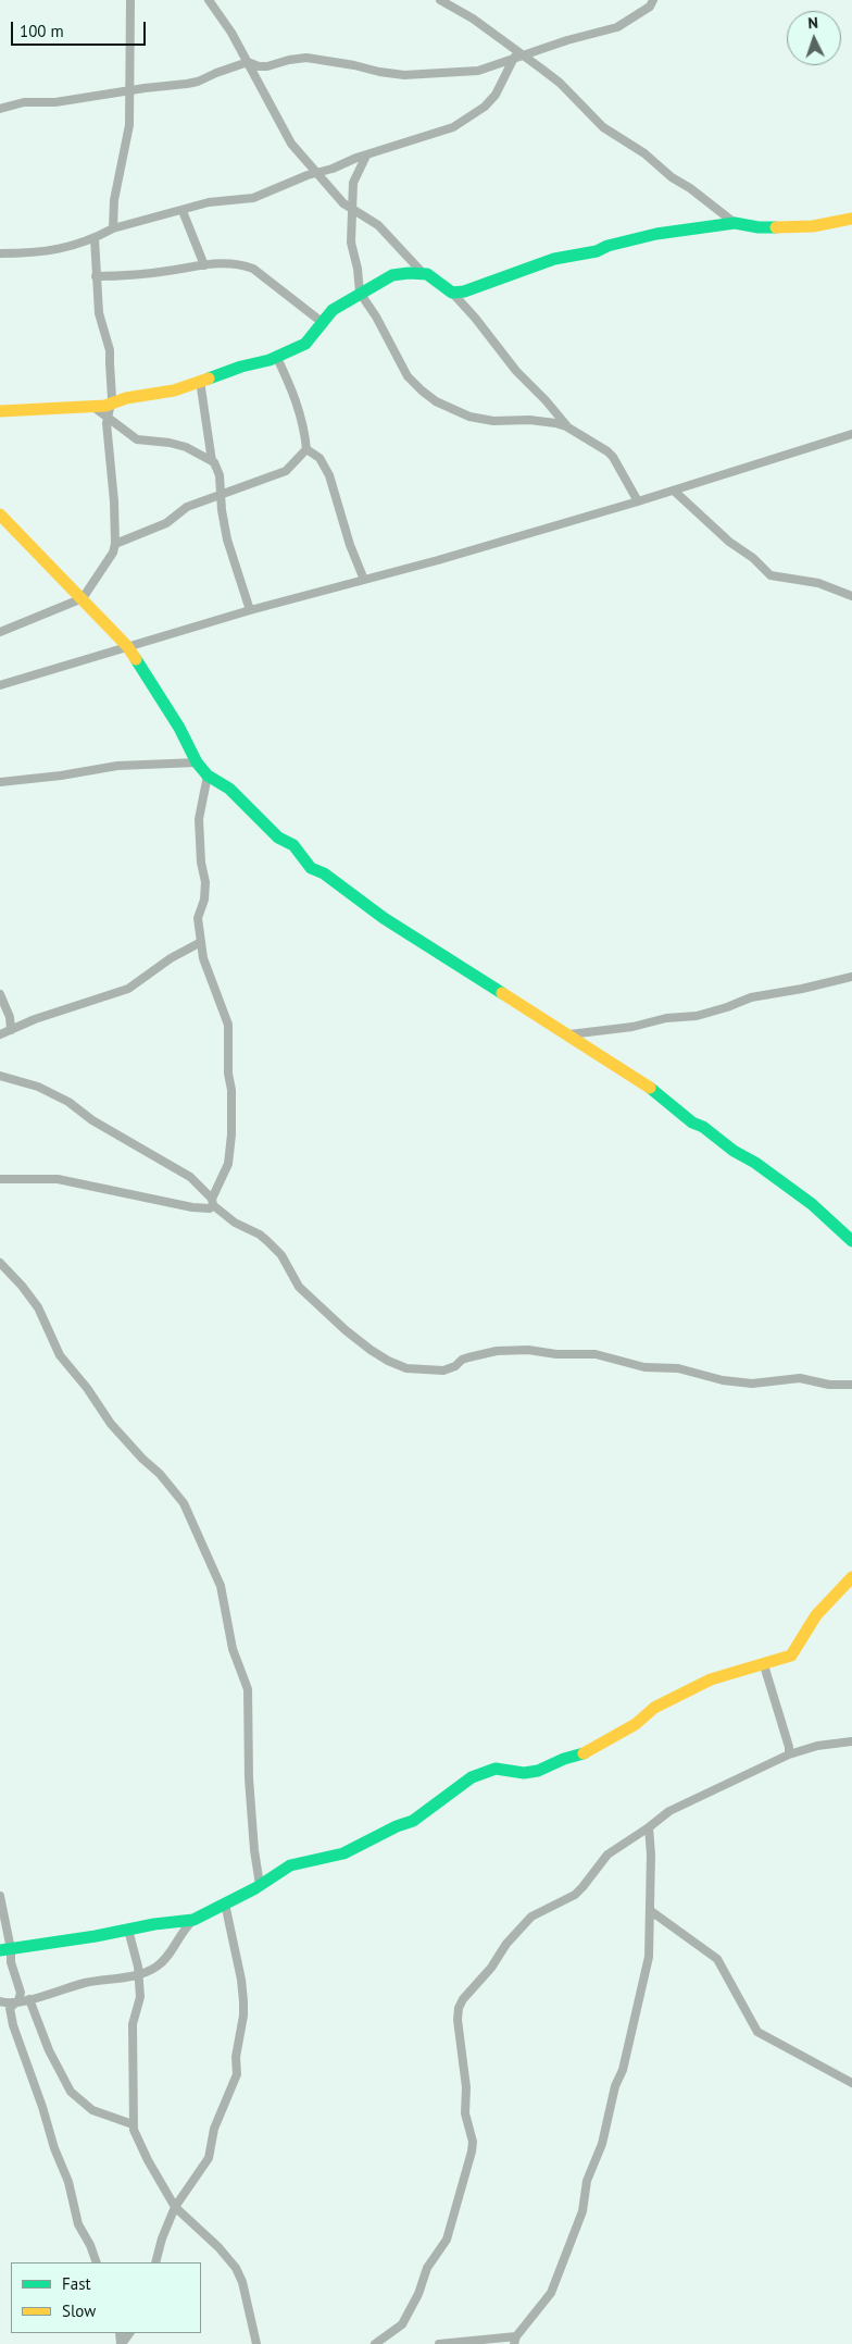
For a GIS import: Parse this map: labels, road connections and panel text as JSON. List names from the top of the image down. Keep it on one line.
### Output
{"legend":["Fast","Slow"],"scale_bar":"100 m","north":"top"}
